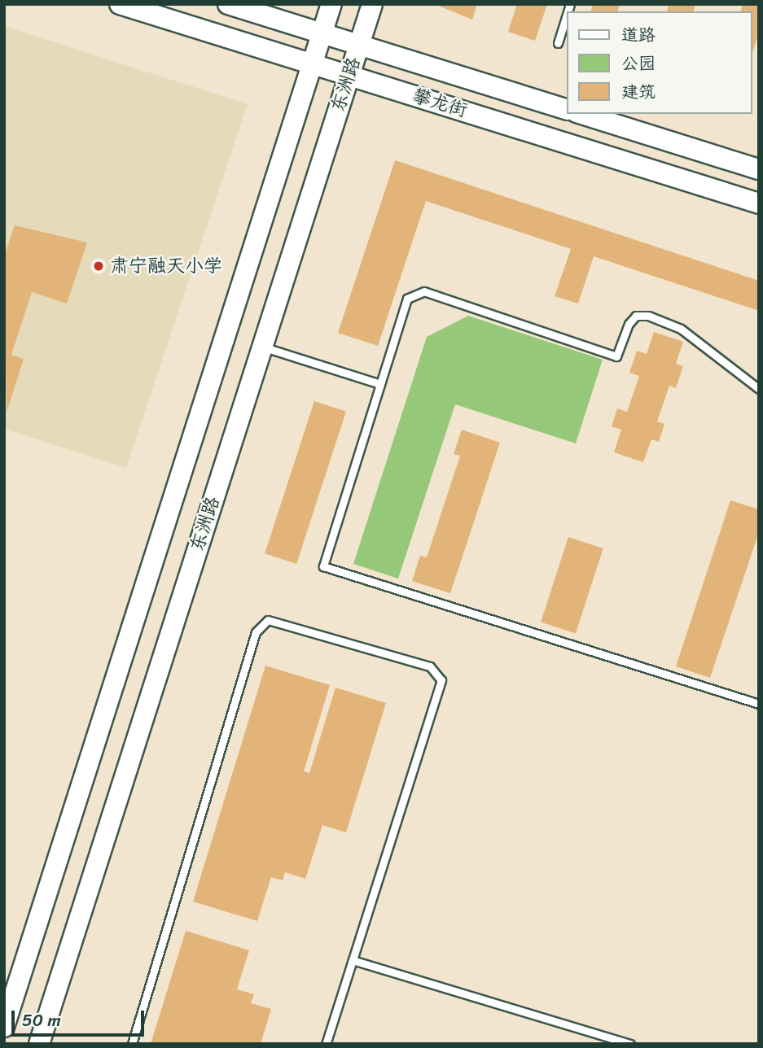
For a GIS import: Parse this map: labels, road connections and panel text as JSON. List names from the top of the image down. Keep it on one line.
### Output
{"streets":{"street":["东洲路","攀龙街"]},"crossings":[["东洲路","攀龙街"]],"places":["肃宁融天小学"],"legend":["道路","公园","建筑"],"scale_bar":"50 m"}
